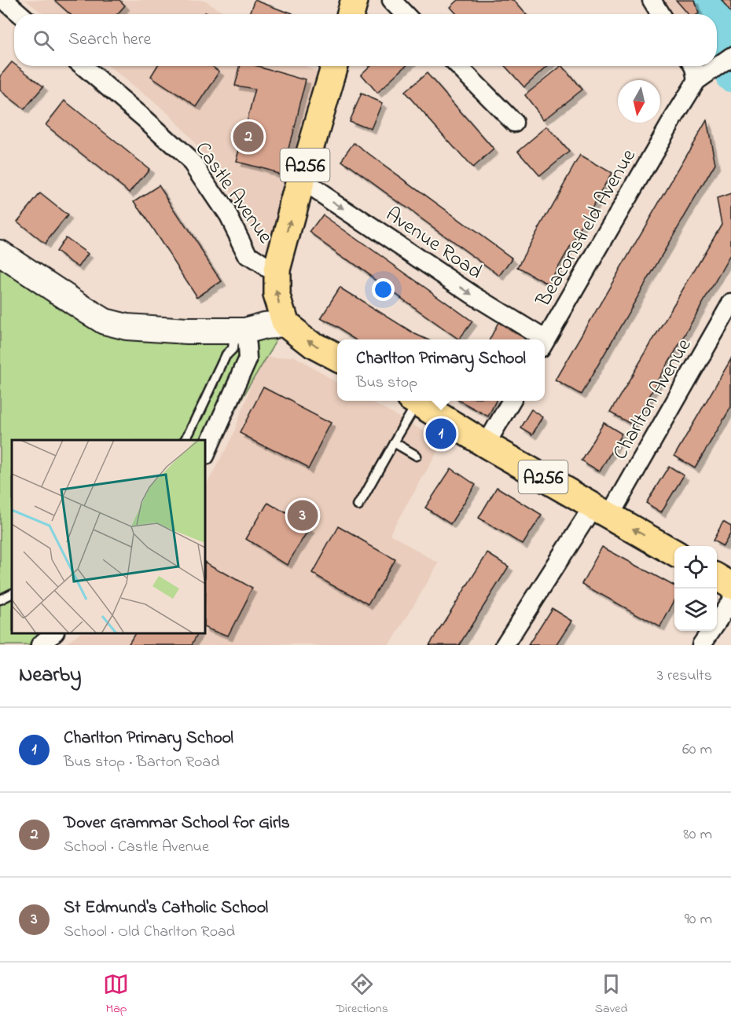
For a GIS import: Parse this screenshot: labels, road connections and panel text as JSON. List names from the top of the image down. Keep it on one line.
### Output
{"streets":{"main road":["A256"],"street":["Castle Avenue","Beaconsfield Avenue","Avenue Road","Charlton Avenue"]},"crossings":[["A256","Castle Avenue"],["A256","Avenue Road"],["A256","Charlton Avenue"]],"one_way":["Avenue Road"],"north":"bottom","page":{"search":"Search here","pins":["2","1","3"],"popup":["Charlton Primary School","Bus stop"],"heading":["Nearby","3 results"],"list":[{"mark":"1","name":"Charlton Primary School","note":"Bus stop · Barton Road","value":"60 m"},{"mark":"2","name":"Dover Grammar School for Girls","note":"School · Castle Avenue","value":"80 m"},{"mark":"3","name":"St Edmund's Catholic School","note":"School · Old Charlton Road","value":"90 m"}],"nav":["Map","Directions","Saved"]}}
